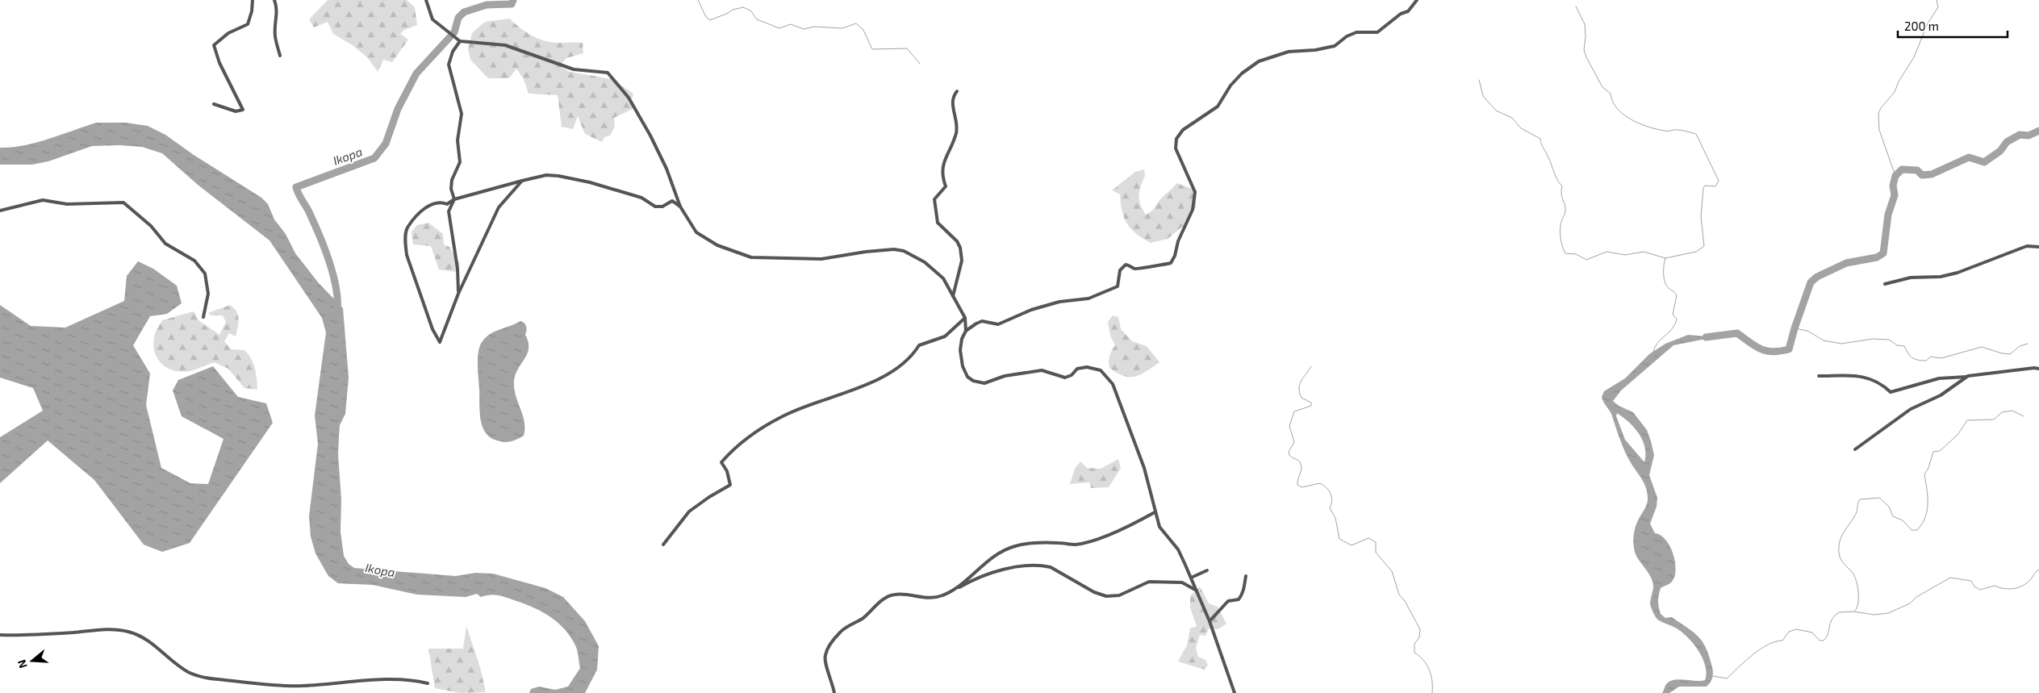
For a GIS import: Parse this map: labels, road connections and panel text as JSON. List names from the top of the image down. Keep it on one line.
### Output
{"water":["Ikopa"],"scale_bar":"200 m","north":"left"}
